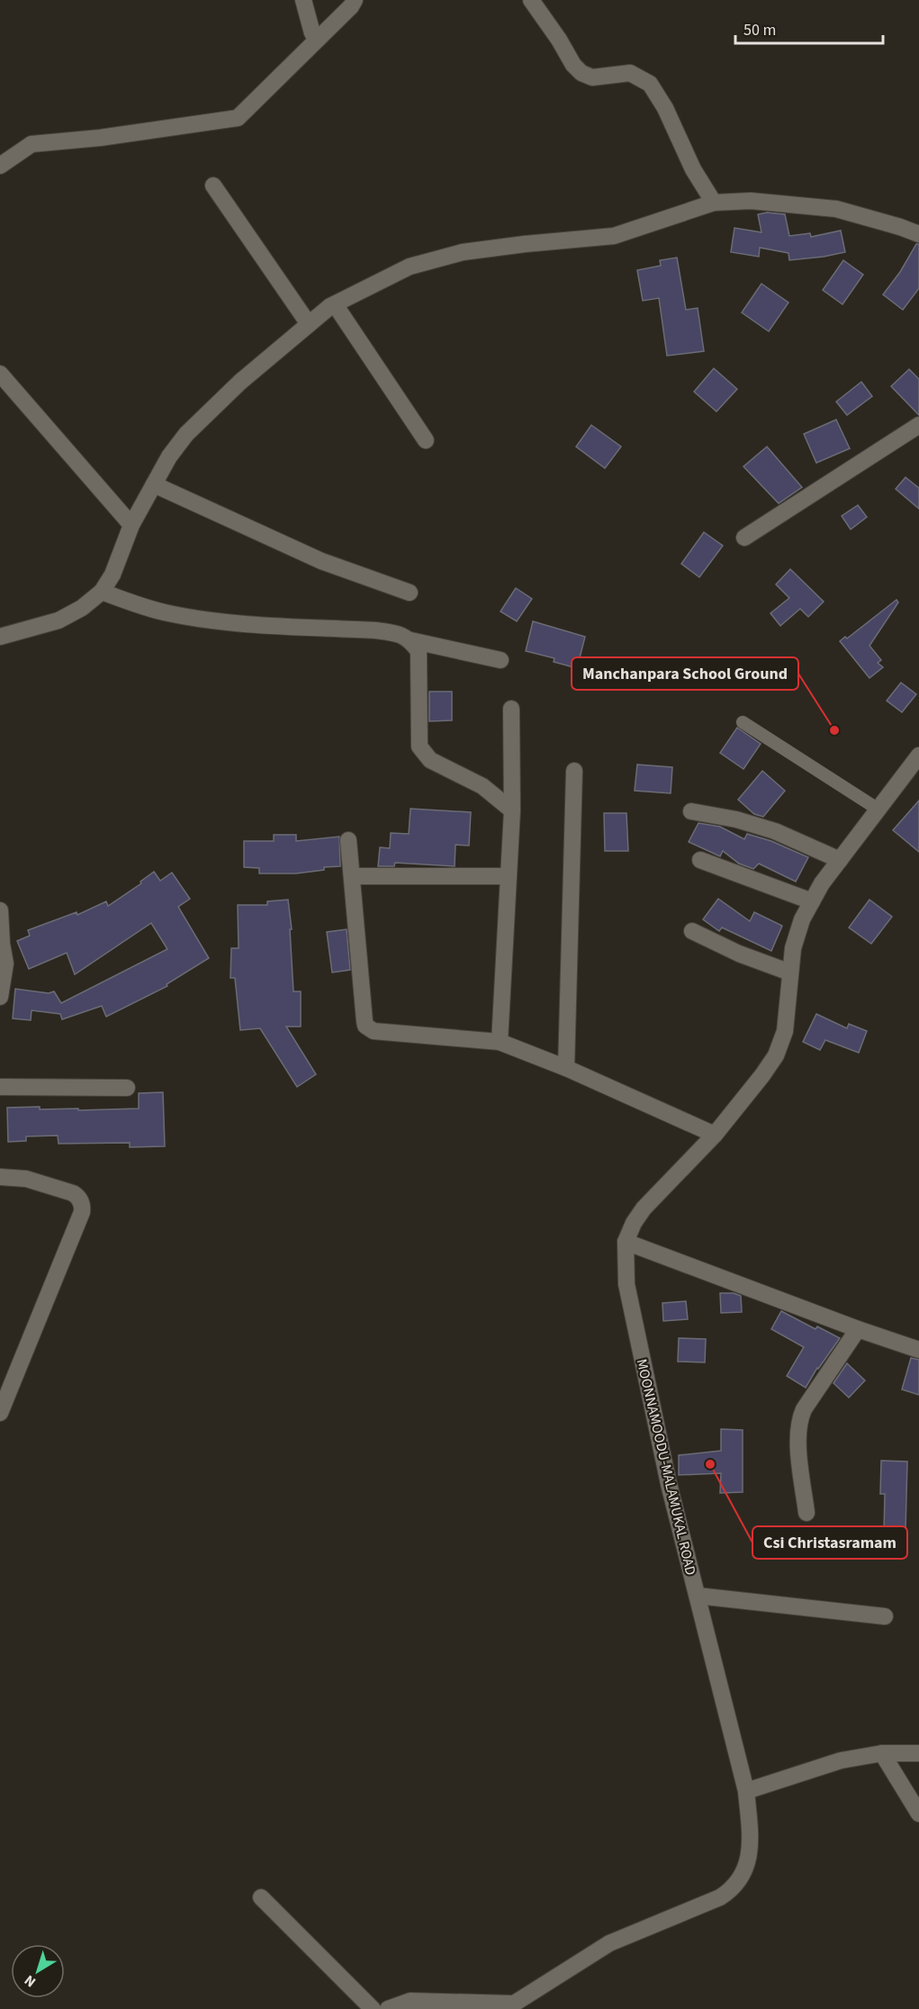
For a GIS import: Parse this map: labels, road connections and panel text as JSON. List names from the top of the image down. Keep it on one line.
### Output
{"streets":{"street":["MOONNAMOODU-MALAMUKAL ROAD"]},"places":["Manchanpara School Ground","Csi Christasramam"],"scale_bar":"50 m","north":"bottom left"}
